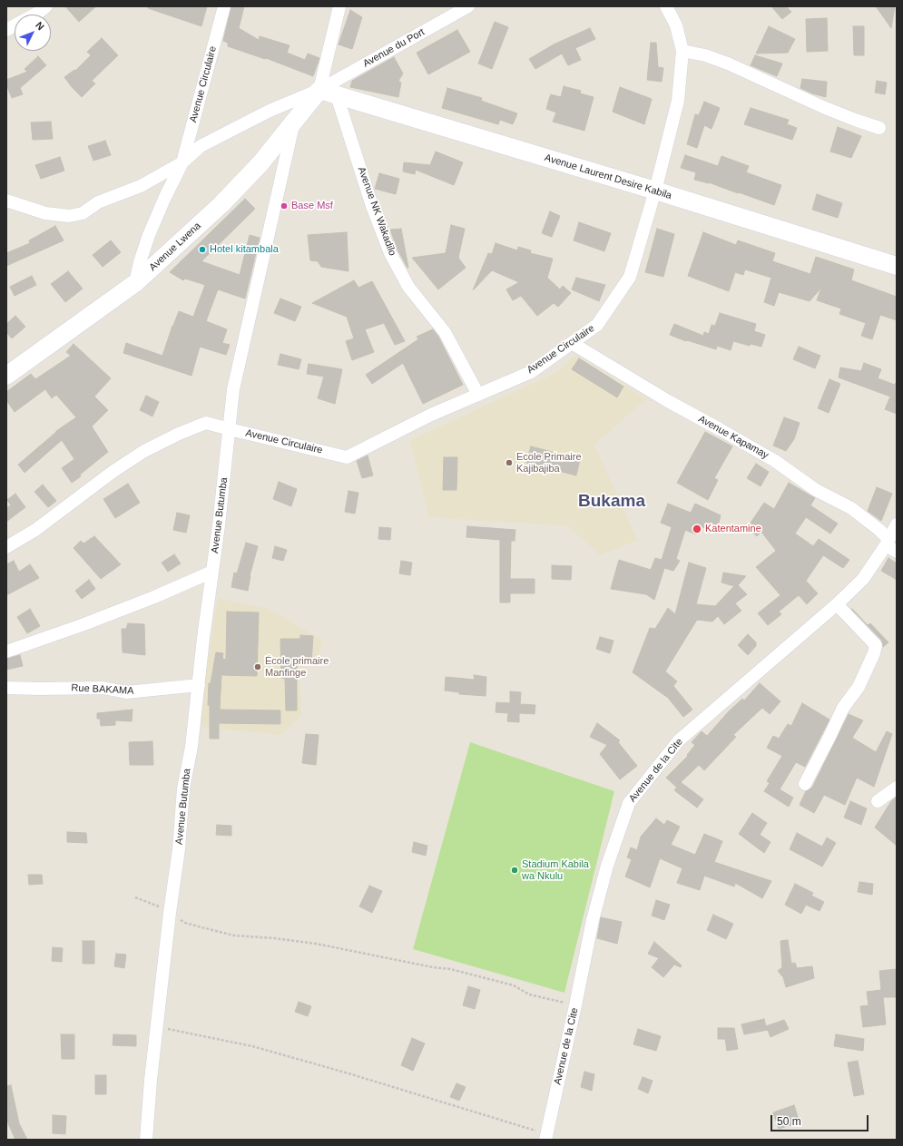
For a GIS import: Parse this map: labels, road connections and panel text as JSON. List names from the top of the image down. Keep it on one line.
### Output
{"streets":{"main road":["Avenue Laurent Desire Kabila","Avenue Lwena"],"street":["Avenue du Port","Avenue Circulaire","Avenue NK Wakadilo","Avenue Kapamay","Avenue Butumba","Rue BAKAMA","Avenue de la Cite"]},"crossings":[["Avenue du Port","Avenue Circulaire"],["Avenue du Port","Avenue Laurent Desire Kabila"],["Avenue du Port","Avenue Lwena"],["Avenue Circulaire","Avenue Laurent Desire Kabila"],["Avenue Circulaire","Avenue NK Wakadilo"],["Avenue Circulaire","Avenue Kapamay"],["Avenue Circulaire","Avenue Butumba"],["Avenue Laurent Desire Kabila","Avenue NK Wakadilo"],["Avenue Laurent Desire Kabila","Avenue Lwena"],["Avenue Lwena","Avenue Butumba"],["Avenue Kapamay","Avenue de la Cite"],["Avenue Butumba","Rue BAKAMA"]],"districts":["Bukama"],"places":["Base Msf","Hotel kitambala","Ecole Primaire Kajibajiba","Katentamine","École primaire Manfinge","Stadium Kabila wa Nkulu"],"scale_bar":"50 m","north":"top right"}
